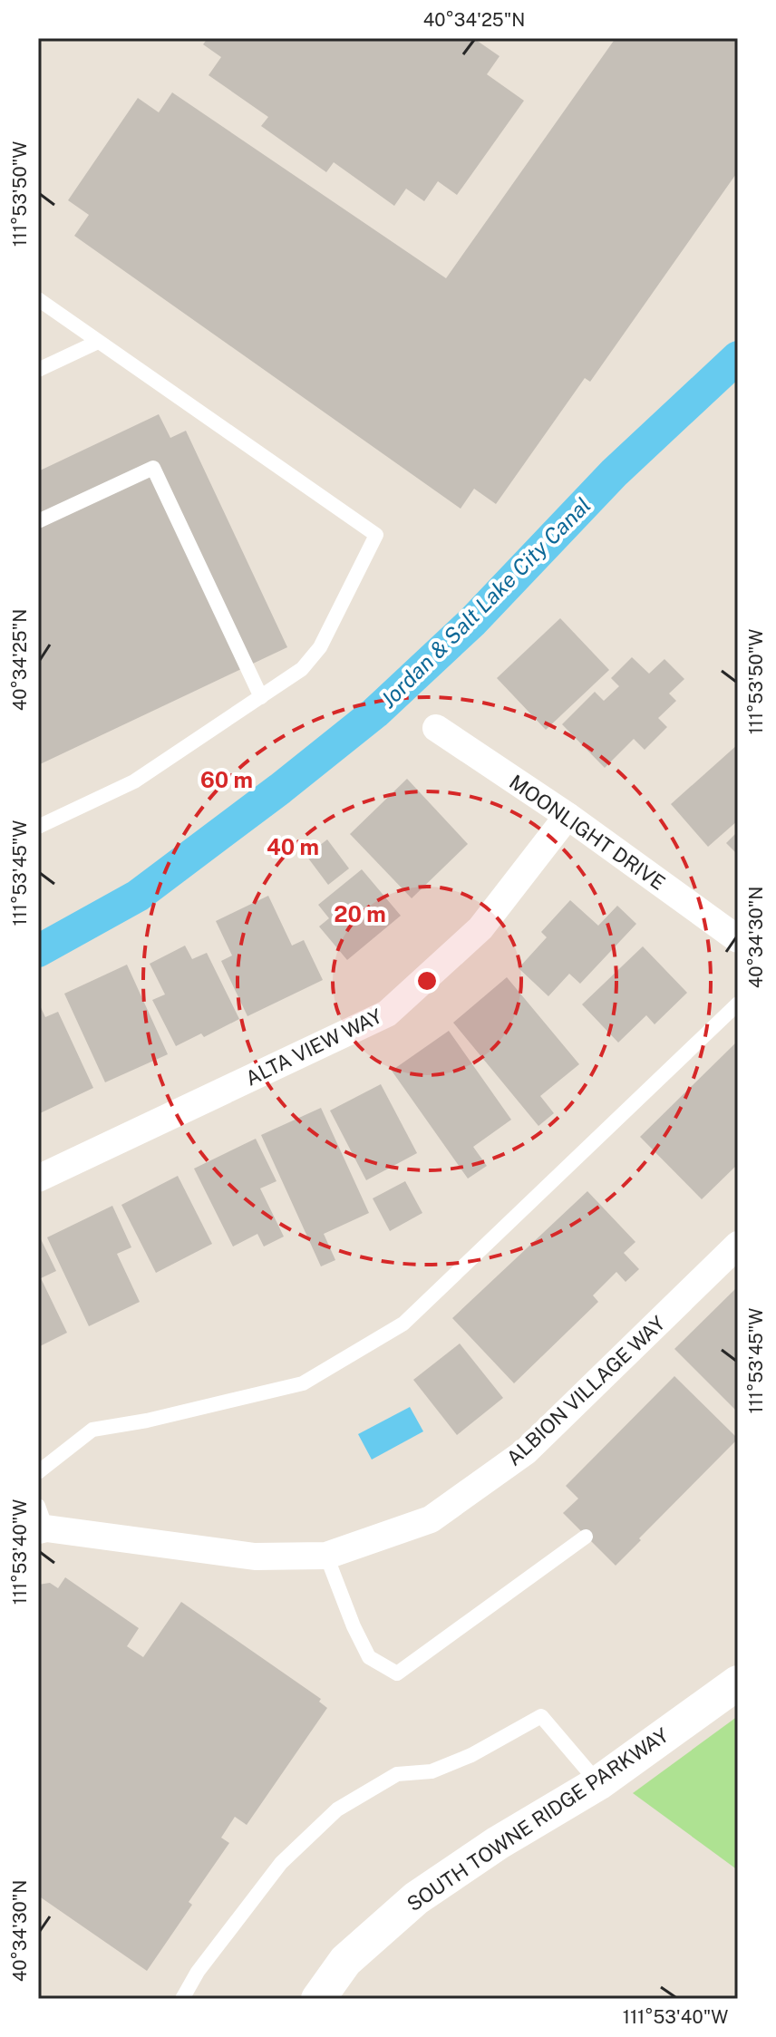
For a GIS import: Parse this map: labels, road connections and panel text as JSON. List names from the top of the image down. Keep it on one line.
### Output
{"streets":{"street":["MOONLIGHT DRIVE","ALTA VIEW WAY","ALBION VILLAGE WAY","SOUTH TOWNE RIDGE PARKWAY"]},"crossings":[["MOONLIGHT DRIVE","ALTA VIEW WAY"]],"water":["Jordan & Salt Lake City Canal"],"coordinates":["40°34'25\"N","111°53'50\"W","111°53'45\"W","40°34'30\"N","111°53'40\"W"],"rings":["60 m","40 m","20 m"]}
